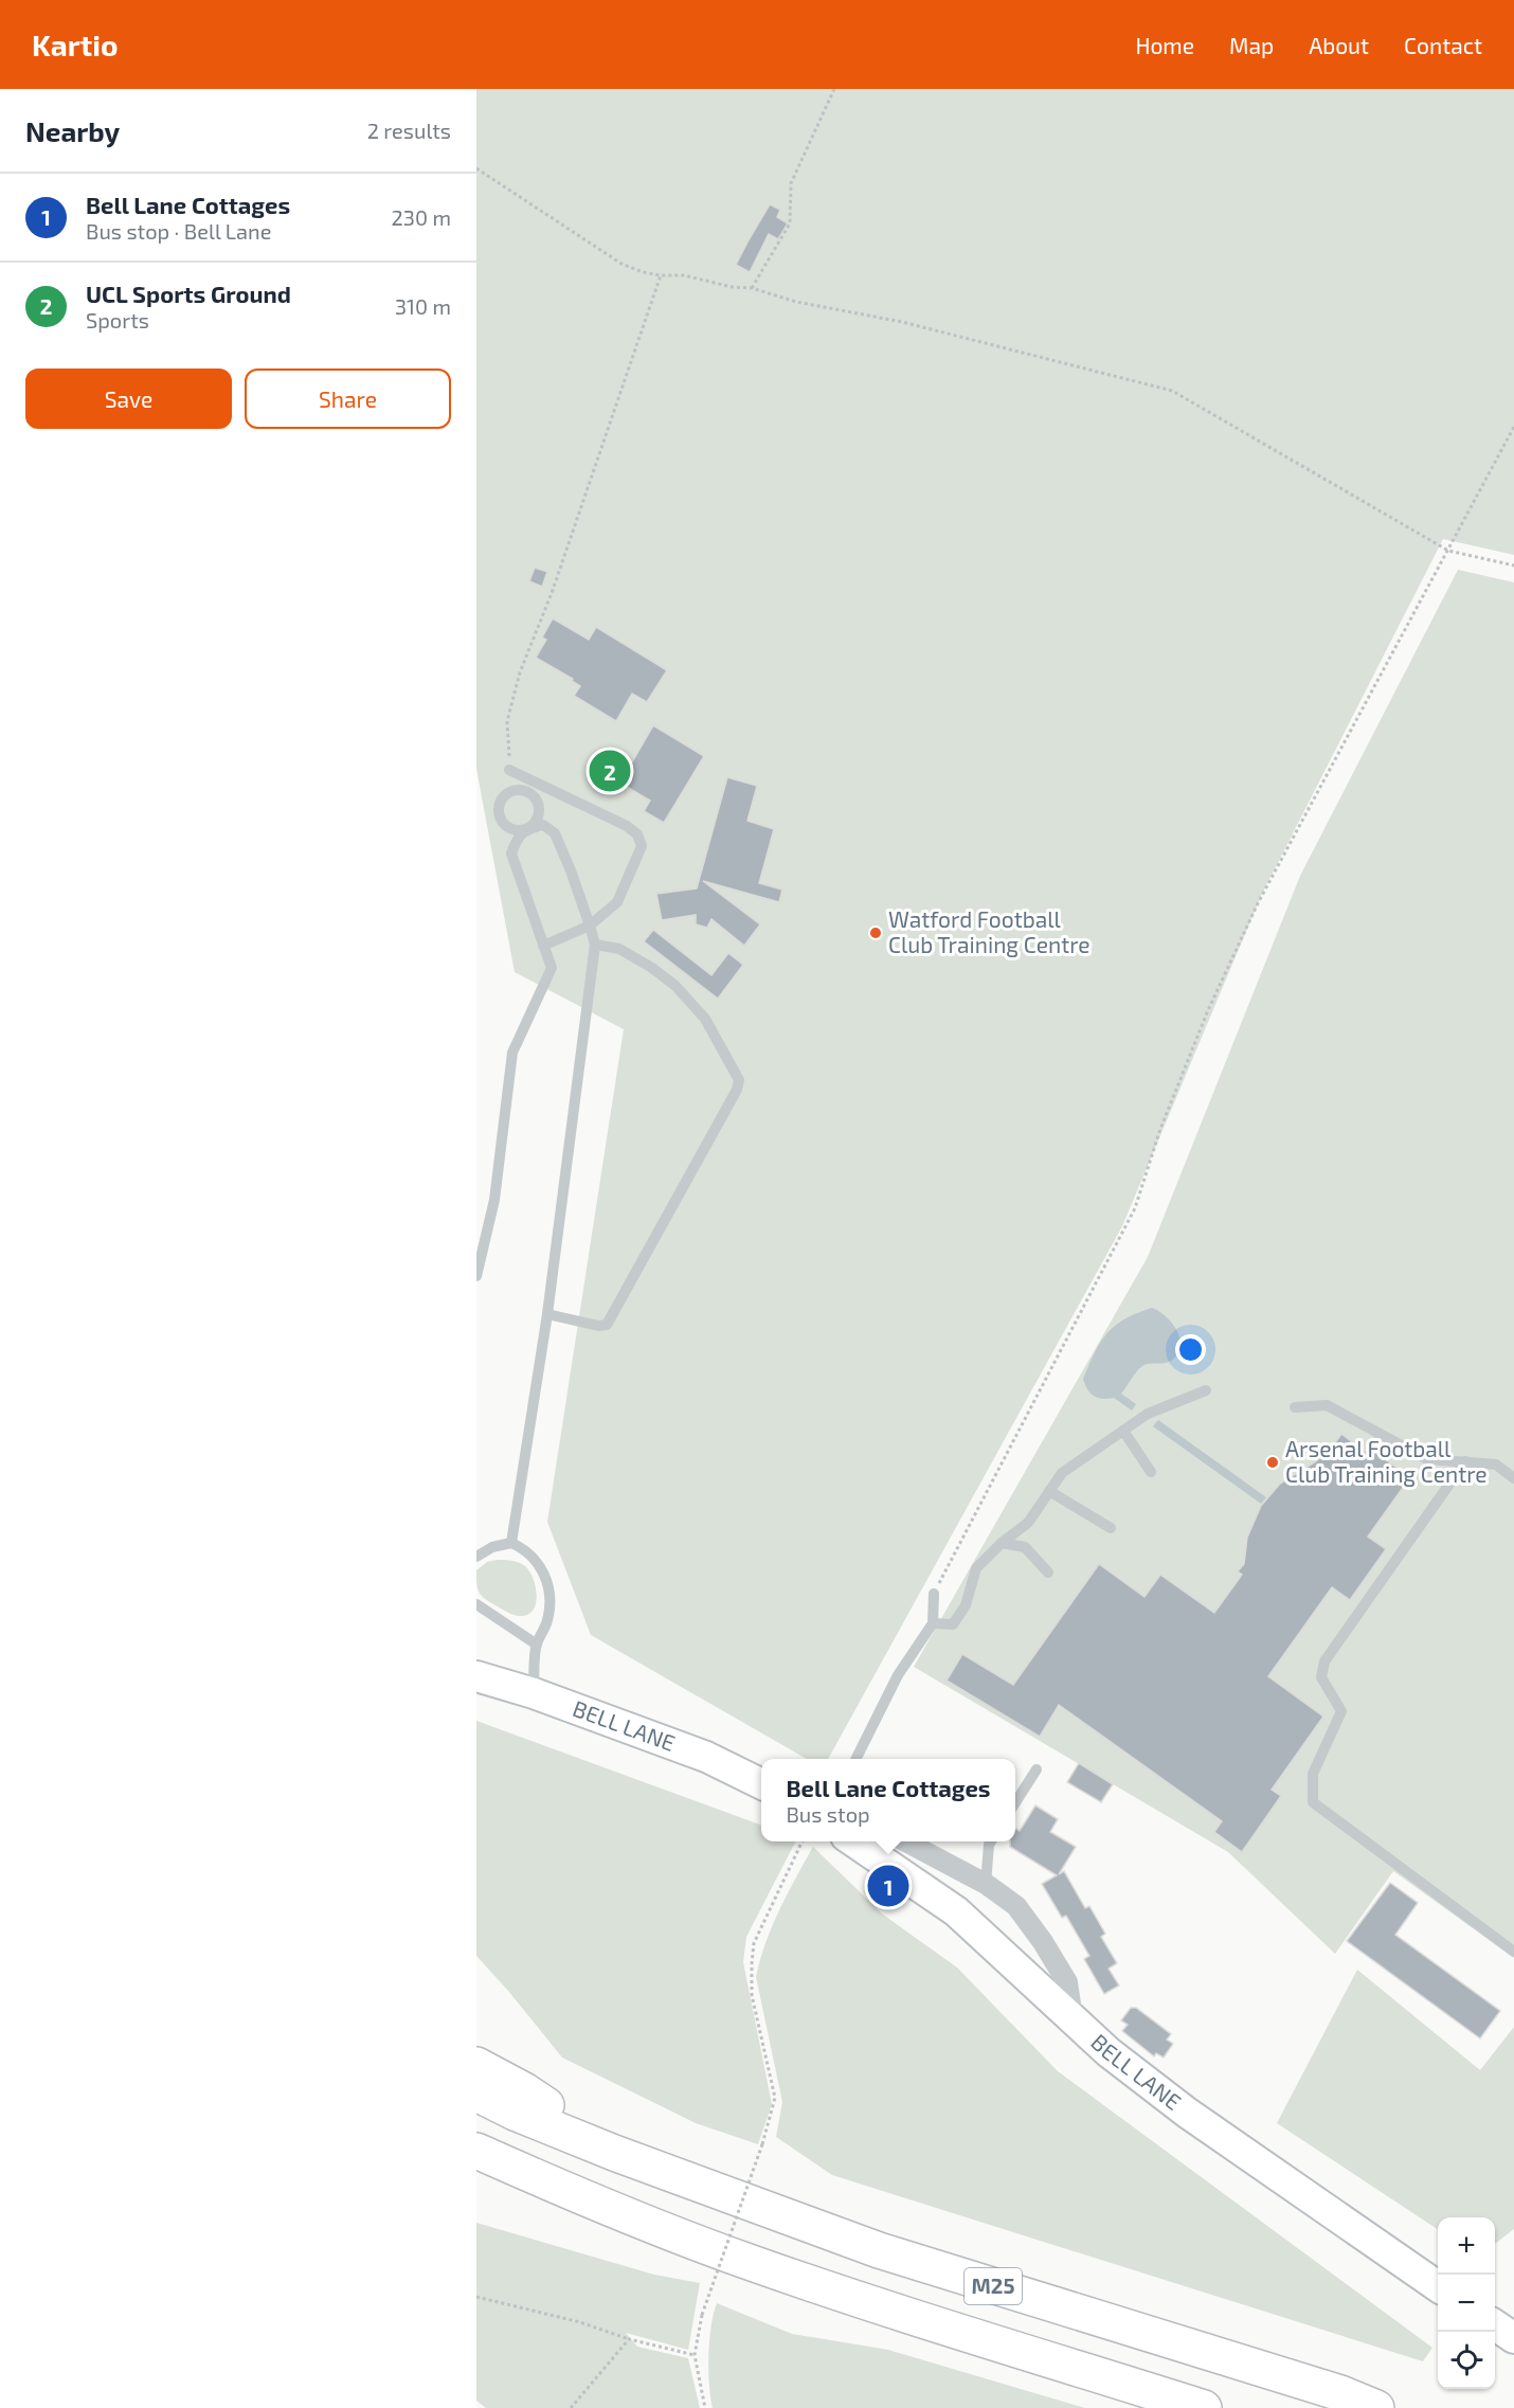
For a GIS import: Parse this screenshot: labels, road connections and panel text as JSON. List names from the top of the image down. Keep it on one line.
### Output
{"streets":{"highway":["M25"],"main road":["BELL LANE"]},"places":["Watford Football Club Training Centre","Arsenal Football Club Training Centre"],"page":{"header":"Kartio","nav":["Home","Map","About","Contact"],"heading":["Nearby","2 results"],"list":[{"mark":"1","name":"Bell Lane Cottages","note":"Bus stop · Bell Lane","value":"230 m"},{"mark":"2","name":"UCL Sports Ground","note":"Sports","value":"310 m"}],"buttons":["Save","Share"],"pins":["2","1"],"popup":["Bell Lane Cottages","Bus stop"],"map_buttons":["+","−"]}}
